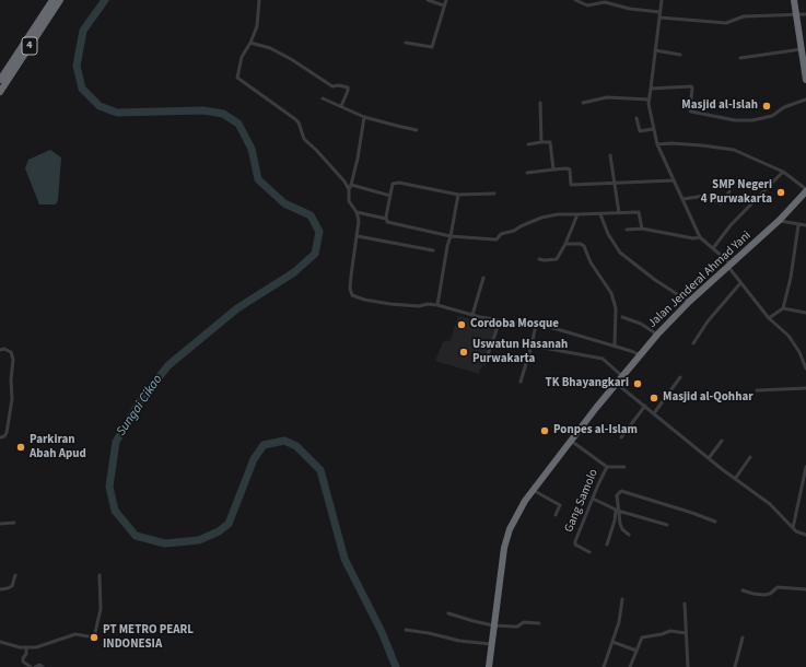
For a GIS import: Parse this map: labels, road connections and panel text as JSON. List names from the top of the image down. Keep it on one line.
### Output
{"streets":{"highway":["4","Jalan Jenderal Ahmad Yani"],"street":["Gang Samolo"]},"crossings":[["Jalan Jenderal Ahmad Yani","Gang Samolo"]],"water":["Sungai Cikao"],"places":["Masjid al-Islah","SMP Negeri 4 Purwakarta","Cordoba Mosque","Uswatun Hasanah Purwakarta","TK Bhayangkari","Masjid al-Qohhar","Ponpes al-Islam","Parkiran Abah Apud","PT METRO PEARL INDONESIA"]}
